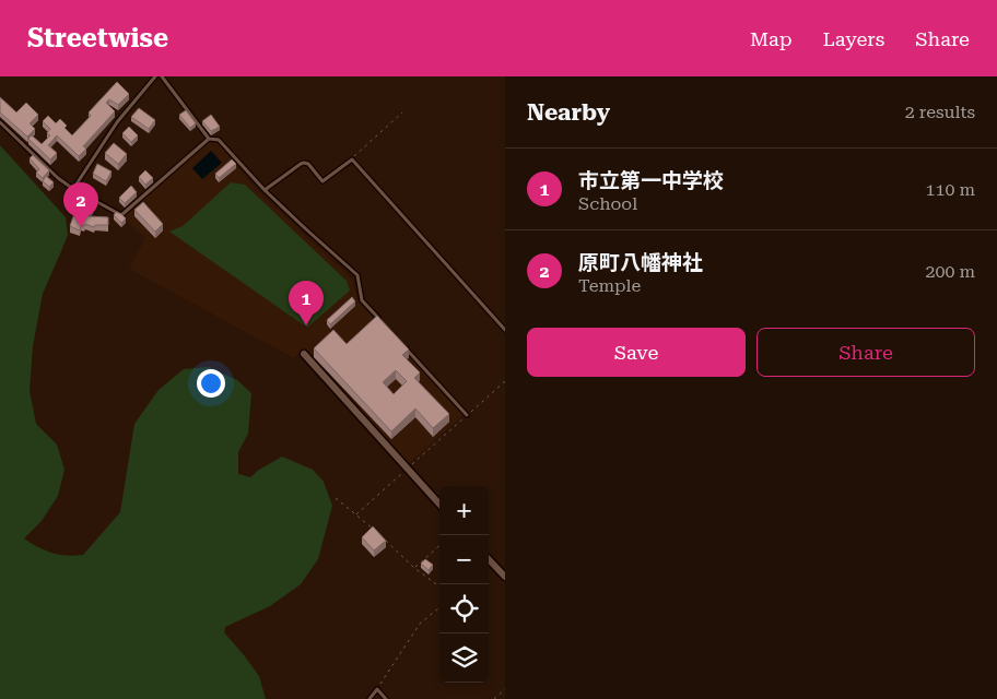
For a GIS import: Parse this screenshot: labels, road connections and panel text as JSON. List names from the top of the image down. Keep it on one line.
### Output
{"page":{"header":"Streetwise","nav":["Map","Layers","Share"],"heading":["Nearby","2 results"],"list":[{"mark":"1","name":"市立第一中学校","note":"School","value":"110 m"},{"mark":"2","name":"原町八幡神社","note":"Temple","value":"200 m"}],"pins":["2","1"],"buttons":["Save","Share"],"map_buttons":["+","−"]}}
